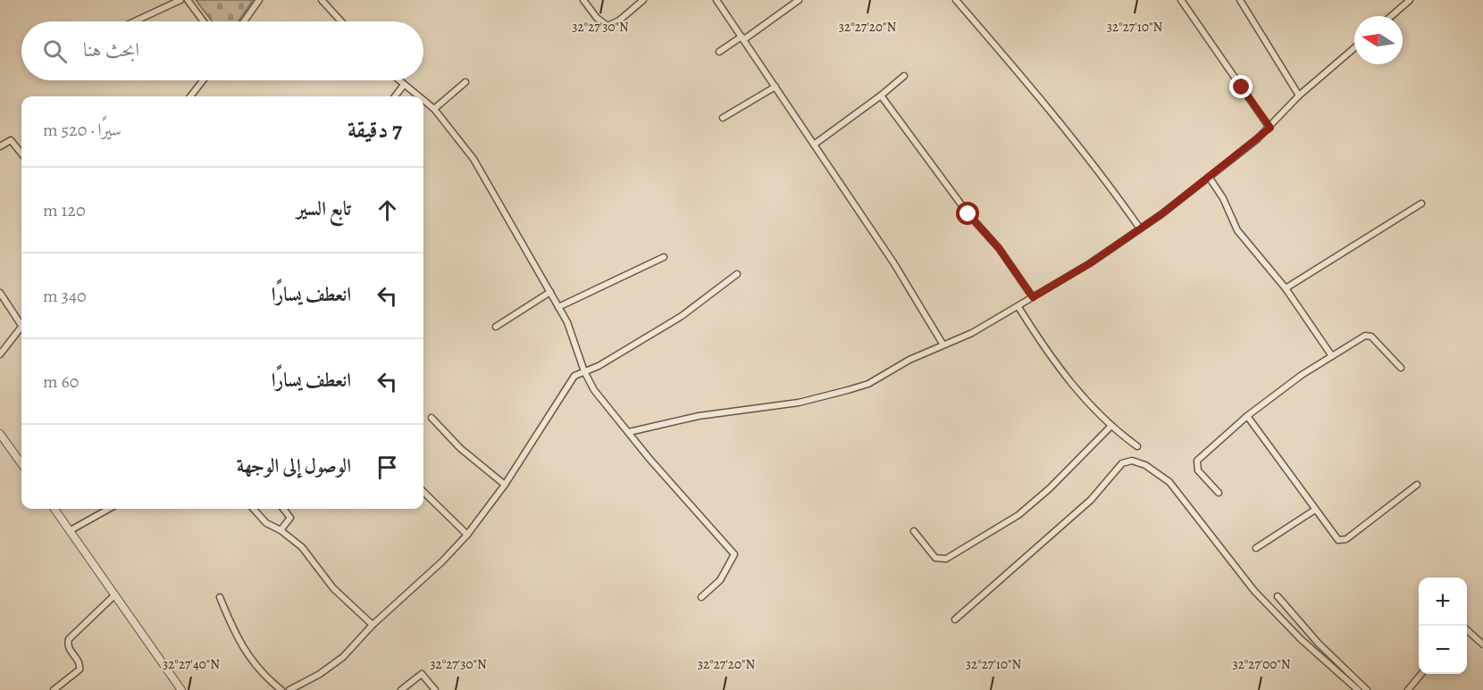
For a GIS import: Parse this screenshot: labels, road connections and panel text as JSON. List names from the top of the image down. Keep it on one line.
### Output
{"north":"left","page":{"search":"ابحث هنا","heading":["7 دقيقة","سيرًا · 520 m"],"list":[["تابع السير","120 m"],["انعطف يسارًا","340 m"],["انعطف يسارًا","60 m"],"الوصول إلى الوجهة"],"map_buttons":["+","−"]},"coordinates":["32°27'30\"N","32°27'20\"N","32°27'10\"N","32°27'40\"N","32°27'00\"N"]}
